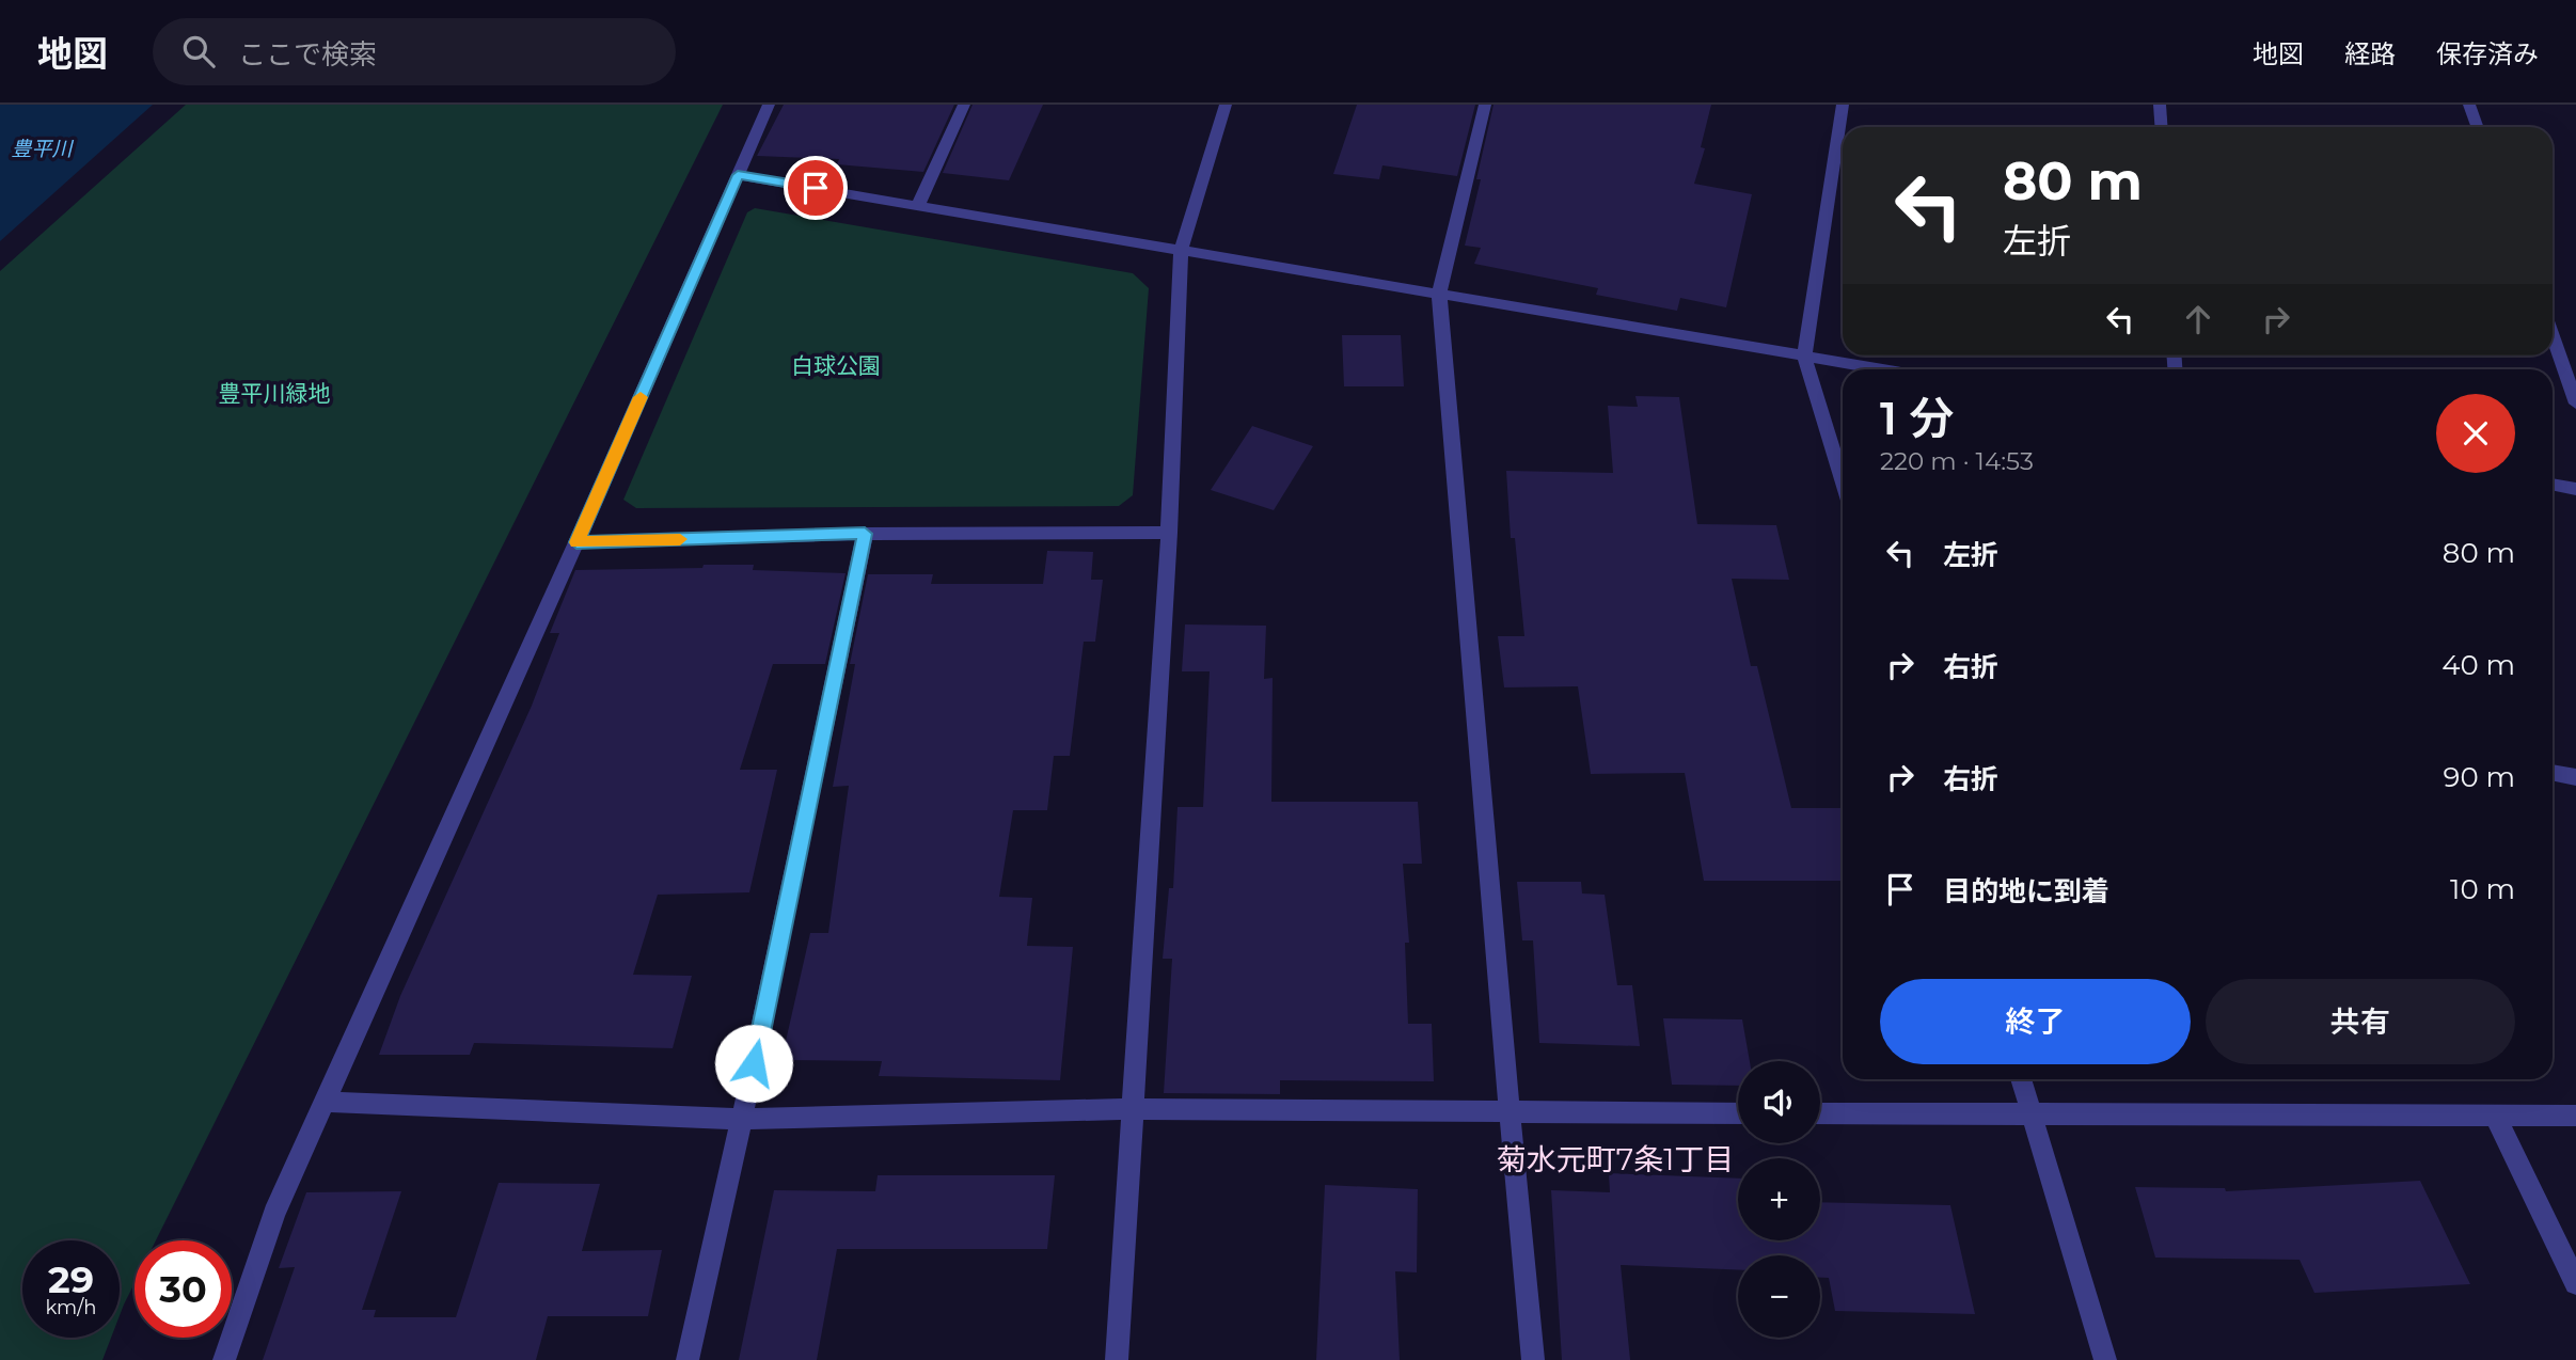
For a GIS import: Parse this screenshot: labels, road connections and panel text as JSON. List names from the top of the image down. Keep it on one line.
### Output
{"districts":["菊水元町7条1丁目"],"water":["豊平川"],"parks":["白球公園","豊平川緑地"],"page":{"header":"地図","search":"ここで検索","nav":["地図","経路","保存済み"],"turn":["80 m","左折"],"heading":["1 分","220 m · 14:53"],"list":[{"name":"左折","value":"80 m"},{"name":"右折","value":"40 m"},{"name":"右折","value":"90 m"},{"name":"目的地に到着","value":"10 m"}],"buttons":["終了","共有"],"map_buttons":["+","−"],"speed":"29 km/h","limit":"30"}}
